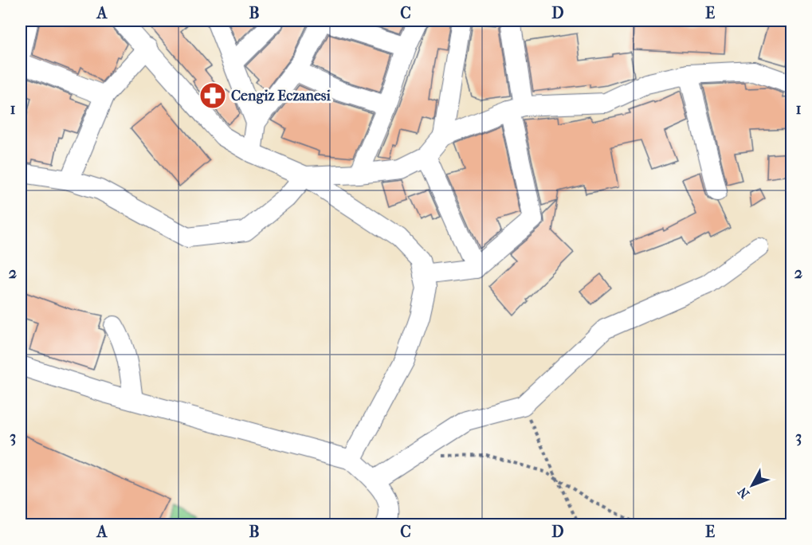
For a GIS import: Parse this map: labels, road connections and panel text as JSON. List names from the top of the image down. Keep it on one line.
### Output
{"places":{"pharmacy":["Cengiz Eczanesi"]},"north":"bottom left","grid":{"columns":["A","B","C","D","E"],"rows":["1","2","3"]}}
